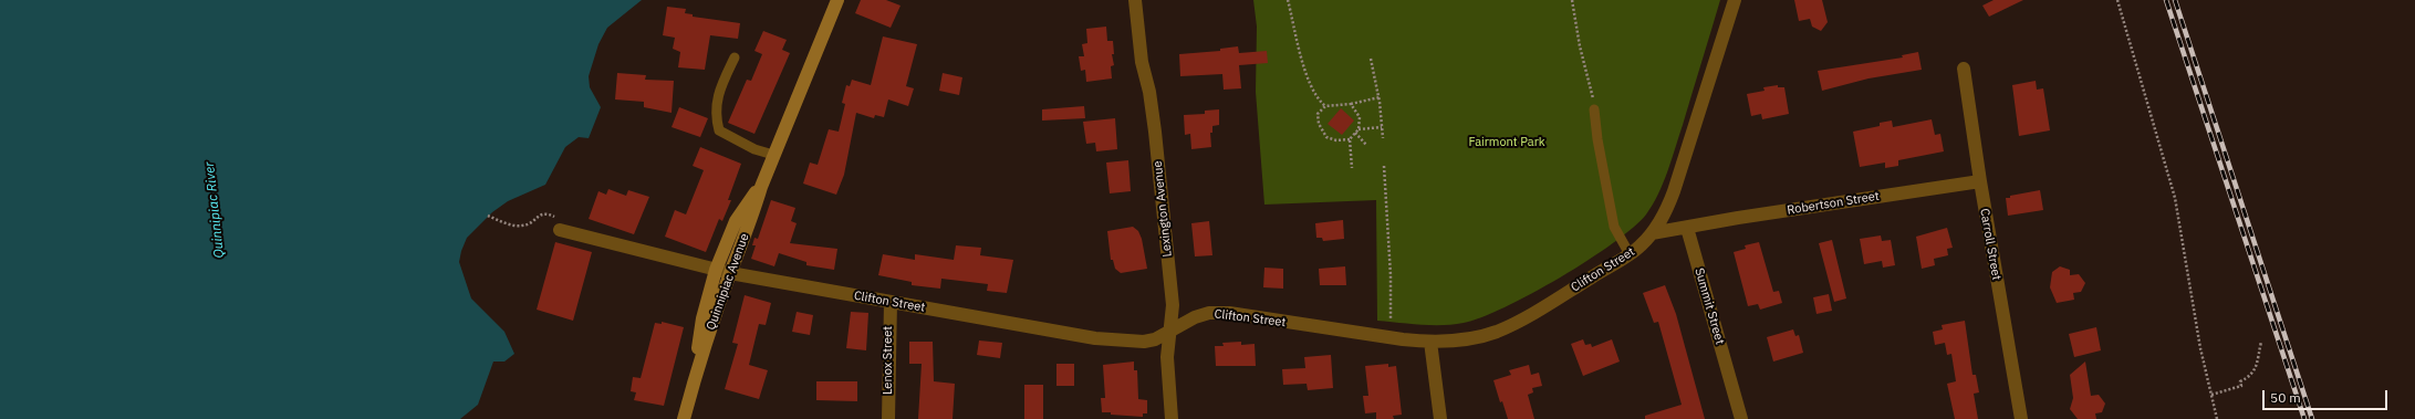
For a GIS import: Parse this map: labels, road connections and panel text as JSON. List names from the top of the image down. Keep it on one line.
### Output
{"streets":{"main road":["Quinnipiac Avenue"],"street":["Robertson Street","Lexington Avenue","Carroll Street","Clifton Street","Summit Street","Lenox Street"]},"crossings":[["Robertson Street","Carroll Street"],["Robertson Street","Summit Street"],["Lexington Avenue","Clifton Street"],["Clifton Street","Quinnipiac Avenue"],["Clifton Street","Lenox Street"]],"water":["Quinnipiac River"],"parks":["Fairmont Park"],"scale_bar":"50 m"}
